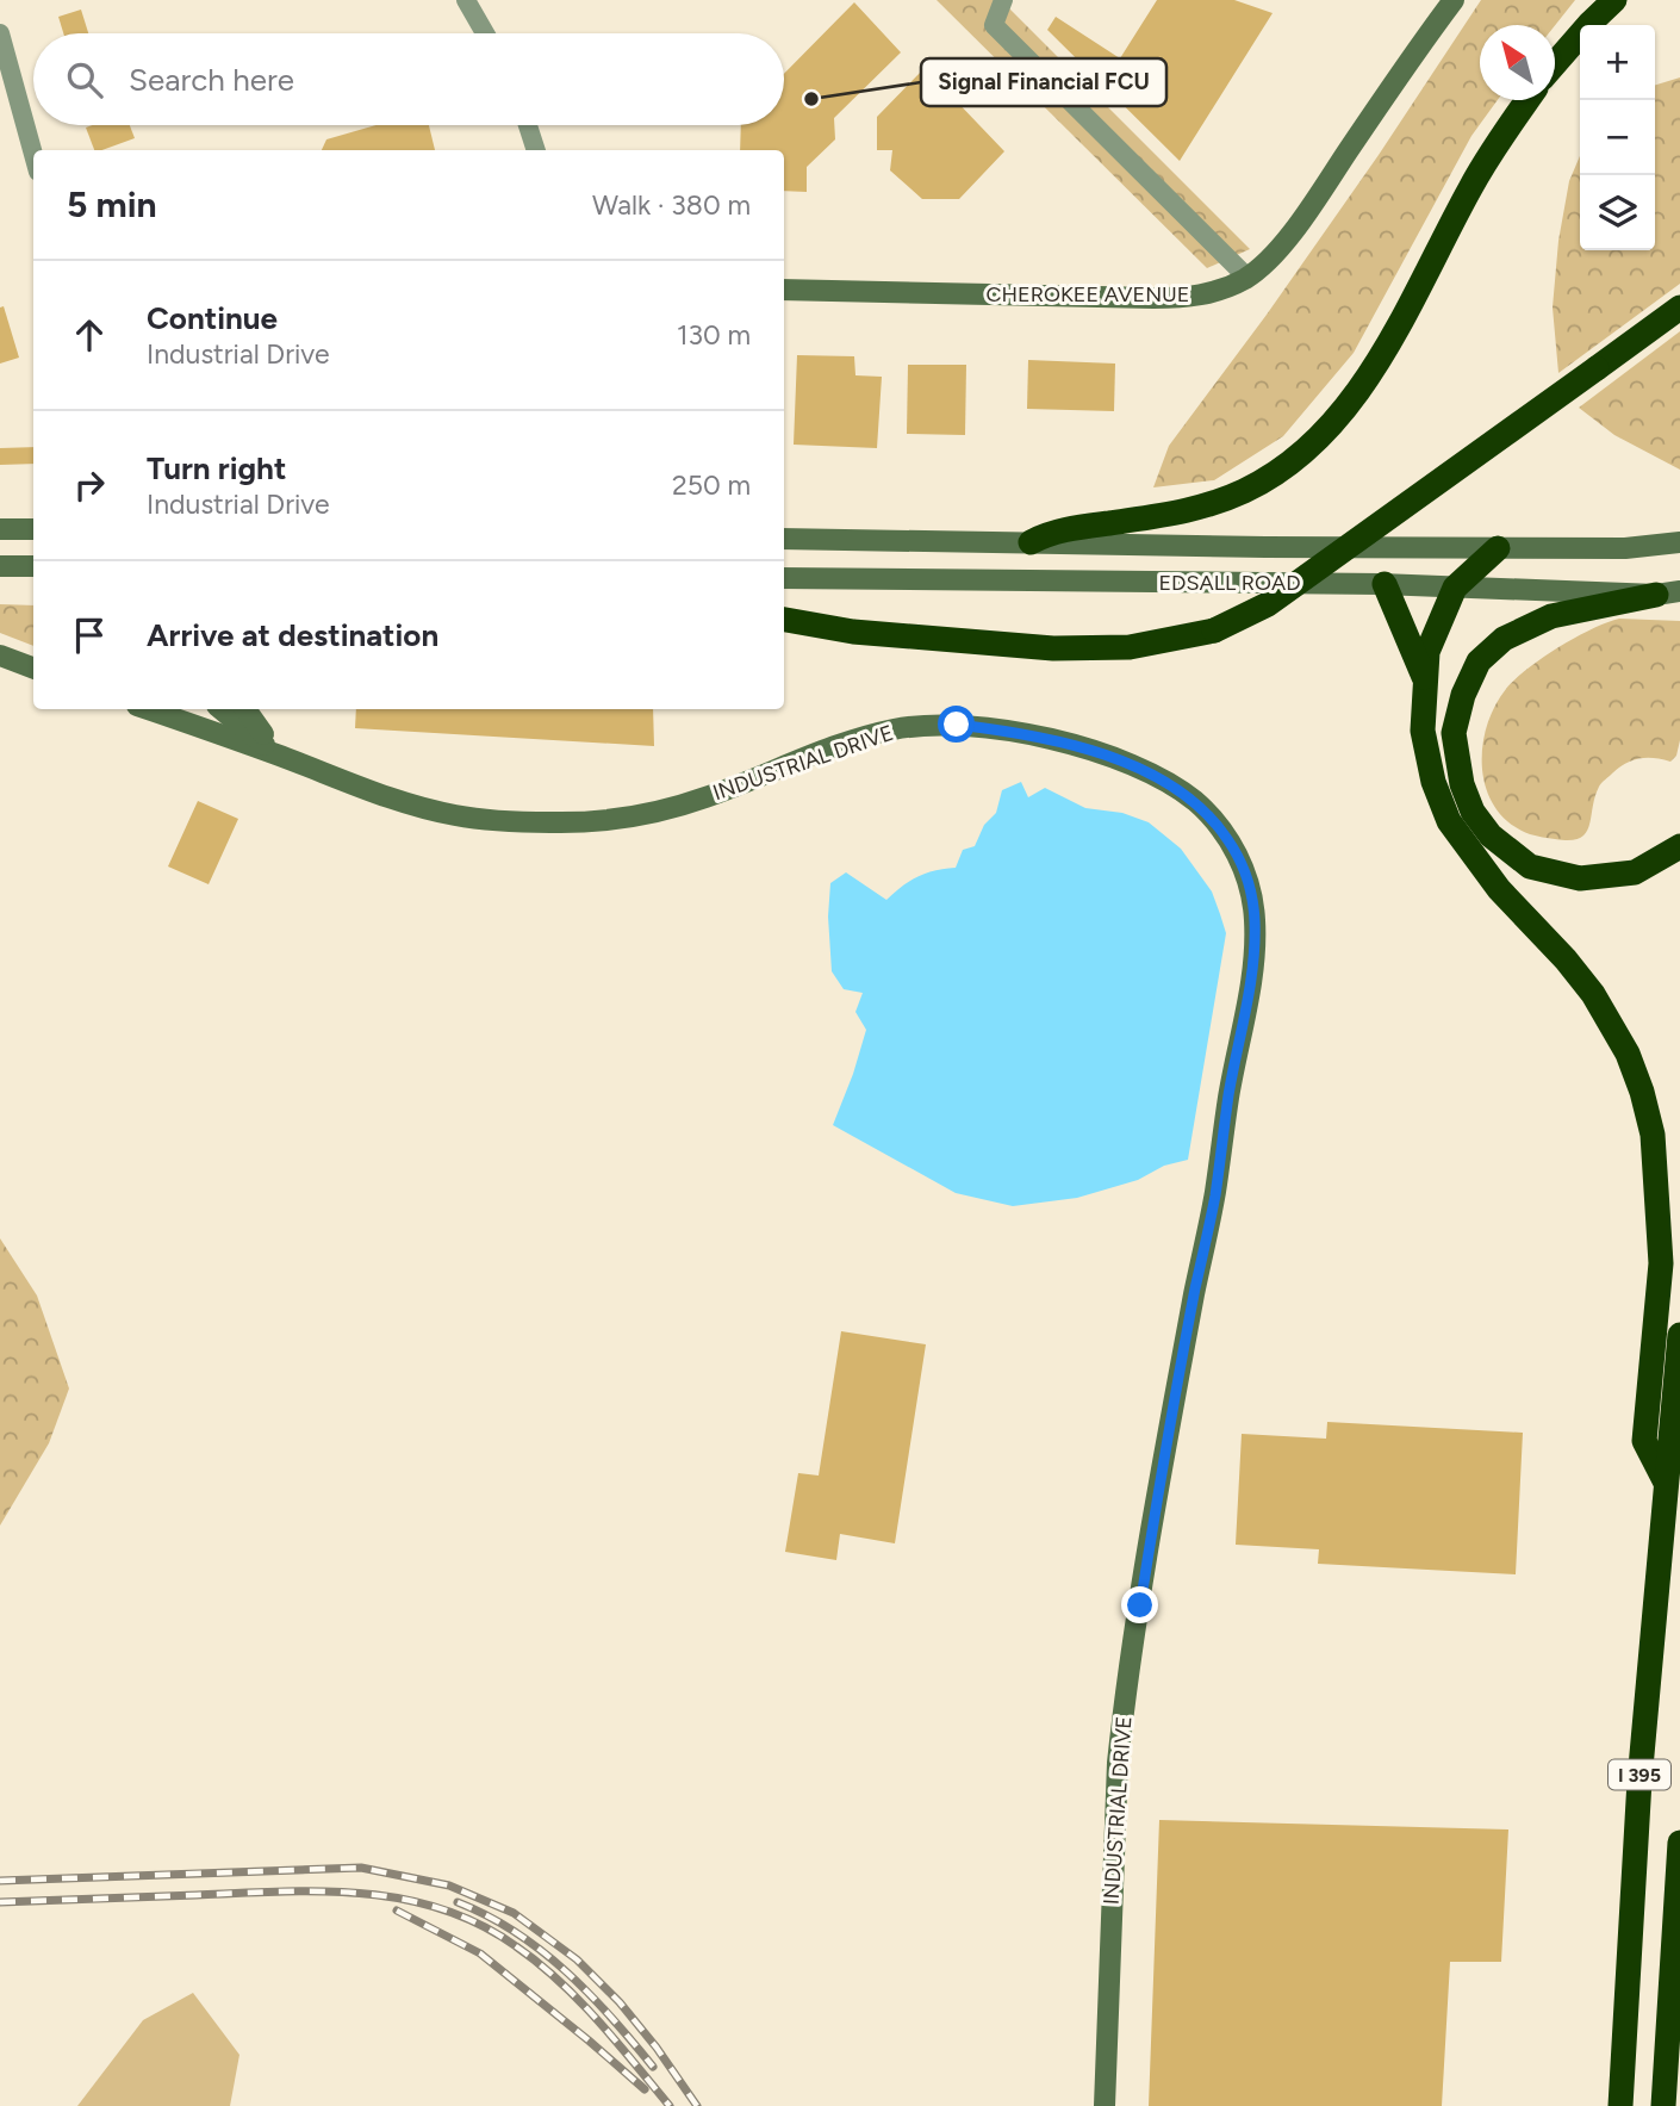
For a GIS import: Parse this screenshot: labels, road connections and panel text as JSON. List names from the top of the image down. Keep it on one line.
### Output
{"streets":{"highway":["I 395"],"street":["CHEROKEE AVENUE","EDSALL ROAD","INDUSTRIAL DRIVE"]},"places":["Signal Financial FCU"],"north":"top left","page":{"map_buttons":["+","−"],"search":"Search here","heading":["5 min","Walk · 380 m"],"list":[["Continue","Industrial Drive","130 m"],["Turn right","Industrial Drive","250 m"],"Arrive at destination"]}}
